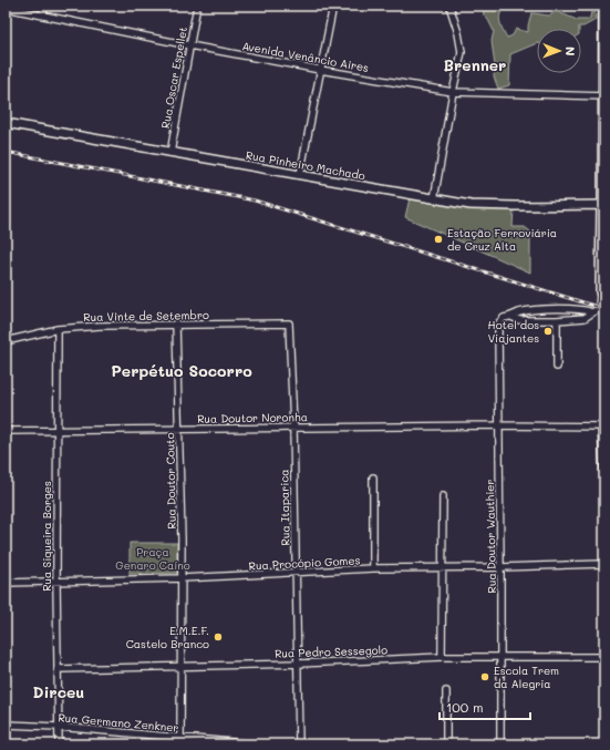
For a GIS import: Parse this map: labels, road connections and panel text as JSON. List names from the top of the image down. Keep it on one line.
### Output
{"streets":{"main road":["Rua Pinheiro Machado"],"street":["Avenida Venâncio Aires","Rua Oscar Espellet","Rua Vinte de Setembro","Rua Doutor Noronha","Rua Doutor Couto","Rua Itaparica","Rua Siqueira Borges","Rua Doutor Wauthier","Rua Procópio Gomes","Rua Pedro Sessegolo","Rua Germano Zenkner"]},"crossings":[["Avenida Venâncio Aires","Rua Oscar Espellet"],["Rua Oscar Espellet","Rua Pinheiro Machado"],["Rua Vinte de Setembro","Rua Doutor Couto"],["Rua Vinte de Setembro","Rua Itaparica"],["Rua Vinte de Setembro","Rua Siqueira Borges"],["Rua Doutor Noronha","Rua Doutor Couto"],["Rua Doutor Noronha","Rua Itaparica"],["Rua Doutor Noronha","Rua Siqueira Borges"],["Rua Doutor Noronha","Rua Doutor Wauthier"],["Rua Doutor Couto","Rua Procópio Gomes"],["Rua Doutor Couto","Rua Pedro Sessegolo"],["Rua Doutor Couto","Rua Germano Zenkner"],["Rua Itaparica","Rua Procópio Gomes"],["Rua Itaparica","Rua Pedro Sessegolo"],["Rua Siqueira Borges","Rua Procópio Gomes"],["Rua Siqueira Borges","Rua Pedro Sessegolo"],["Rua Siqueira Borges","Rua Germano Zenkner"],["Rua Doutor Wauthier","Rua Procópio Gomes"],["Rua Doutor Wauthier","Rua Pedro Sessegolo"]],"districts":["Brenner","Perpétuo Socorro","Dirceu"],"parks":["Praça Genaro Caíno"],"places":["Estação Ferroviária de Cruz Alta","Hotel dos Viajantes","E.M.E.F. Castelo Branco","Escola Trem da Alegria"],"scale_bar":"100 m","north":"right"}
